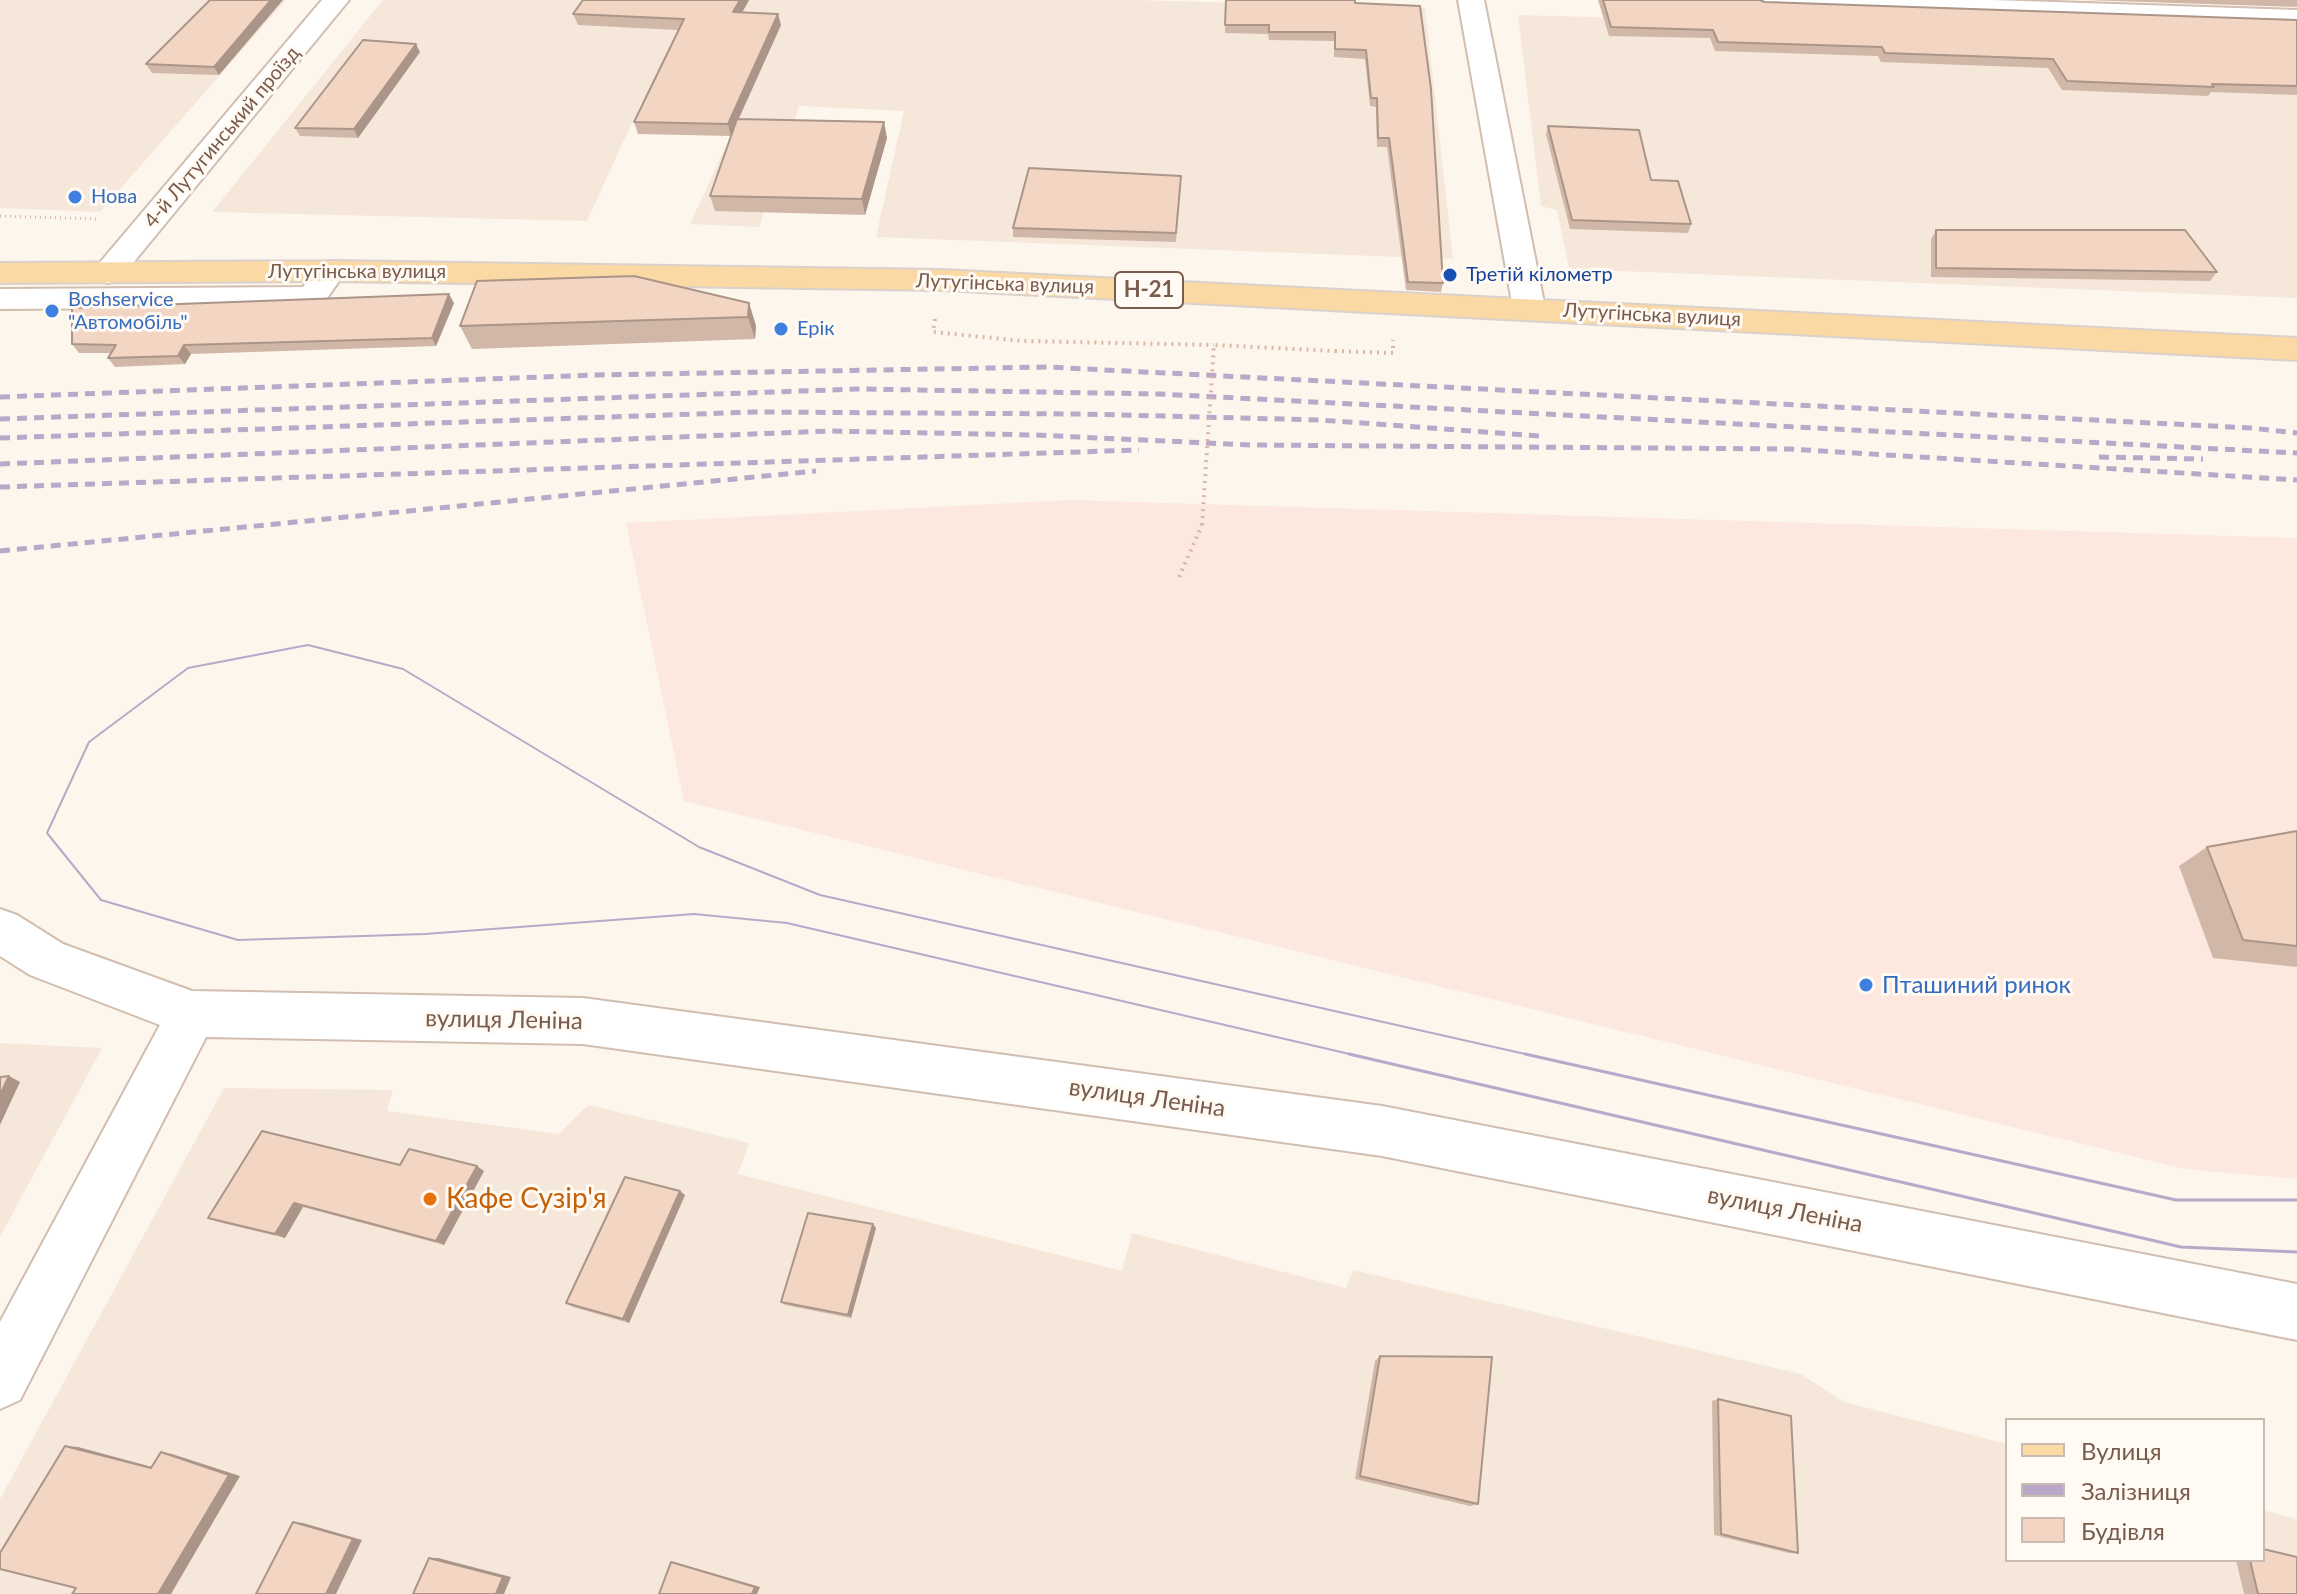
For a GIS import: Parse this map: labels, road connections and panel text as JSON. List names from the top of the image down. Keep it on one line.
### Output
{"streets":{"main road":["Лутугінська вулиця","Н-21"],"street":["4-й Лутугинський проїзд","вулиця Леніна"]},"crossings":[["4-й Лутугинський проїзд","Лутугінська вулиця"]],"places":["Нова","Третій кілометр","Boshservice \"Автомобіль\"","Ерік","Пташиний ринок","Кафе Сузір'я"],"legend":["Вулиця","Залізниця","Будівля"]}
